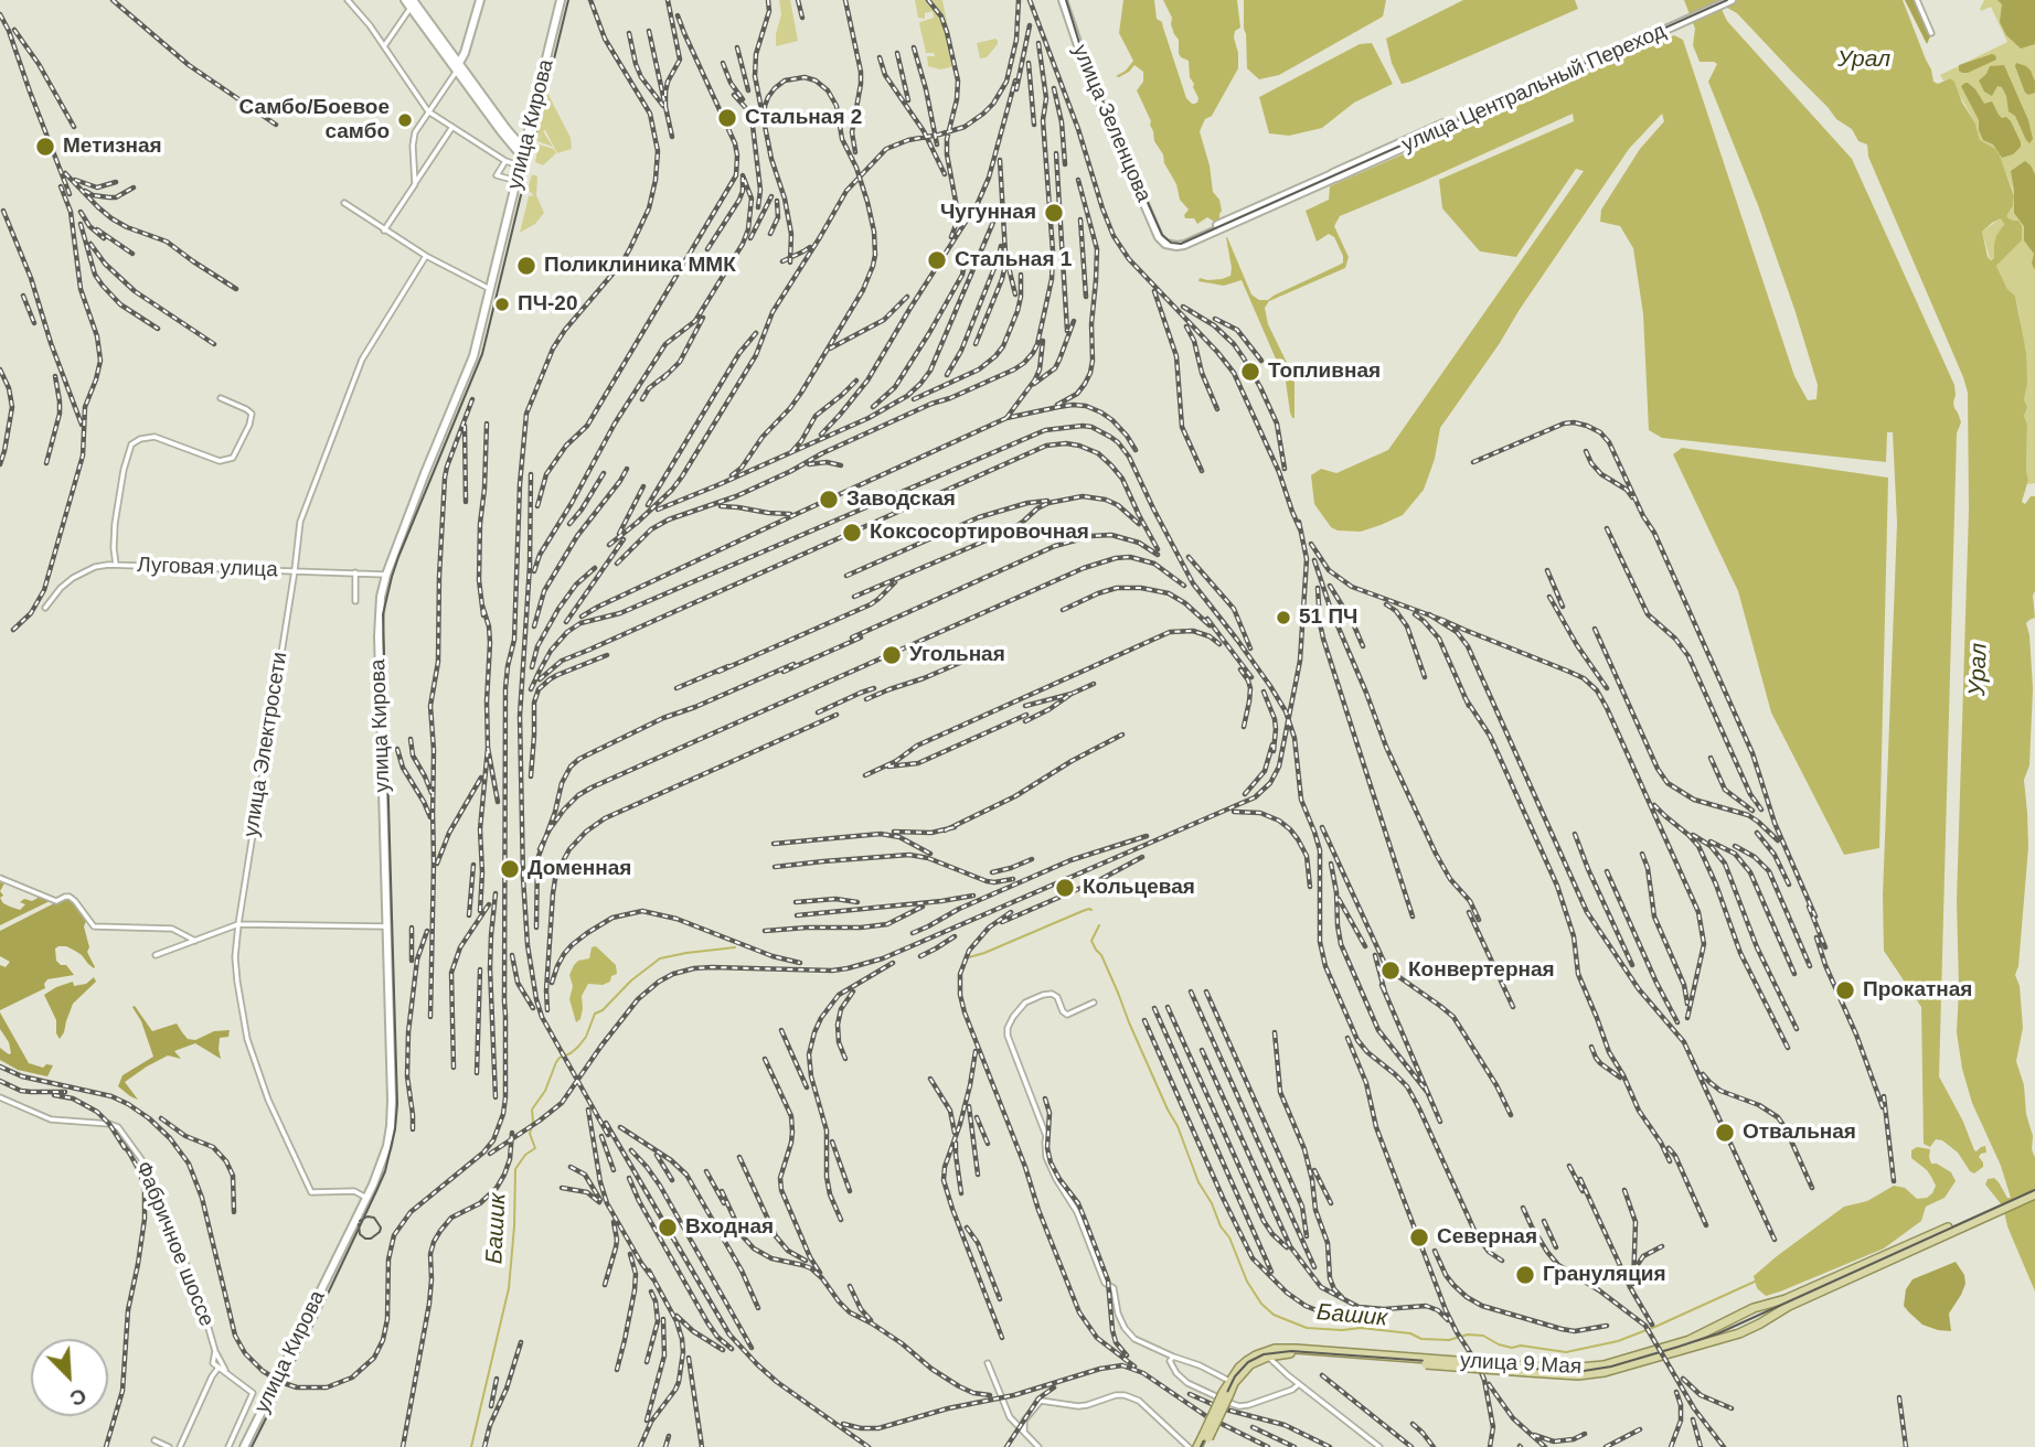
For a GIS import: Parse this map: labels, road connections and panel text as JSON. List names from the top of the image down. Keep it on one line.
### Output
{"streets":{"main road":["улица Центральный Переход","улица Зеленцова","улица Кирова","улица 9 Мая"],"street":["Луговая улица","улица Электросети","Фабричное шоссе"]},"crossings":[["улица Центральный Переход","улица Зеленцова"],["улица Кирова","Луговая улица"],["улица Кирова","улица Электросети"],["Луговая улица","улица Электросети"]],"water":["Урал","Башик"],"places":["Стальная 2","Самбо/Боевое самбо","Метизная","Чугунная","Стальная 1","Поликлиника ММК","ПЧ-20","Топливная","Заводская","Коксосортировочная","51 ПЧ","Угольная","Доменная","Кольцевая","Конвертерная","Прокатная","Отвальная","Входная","Северная","Грануляция"],"north":"bottom right"}
